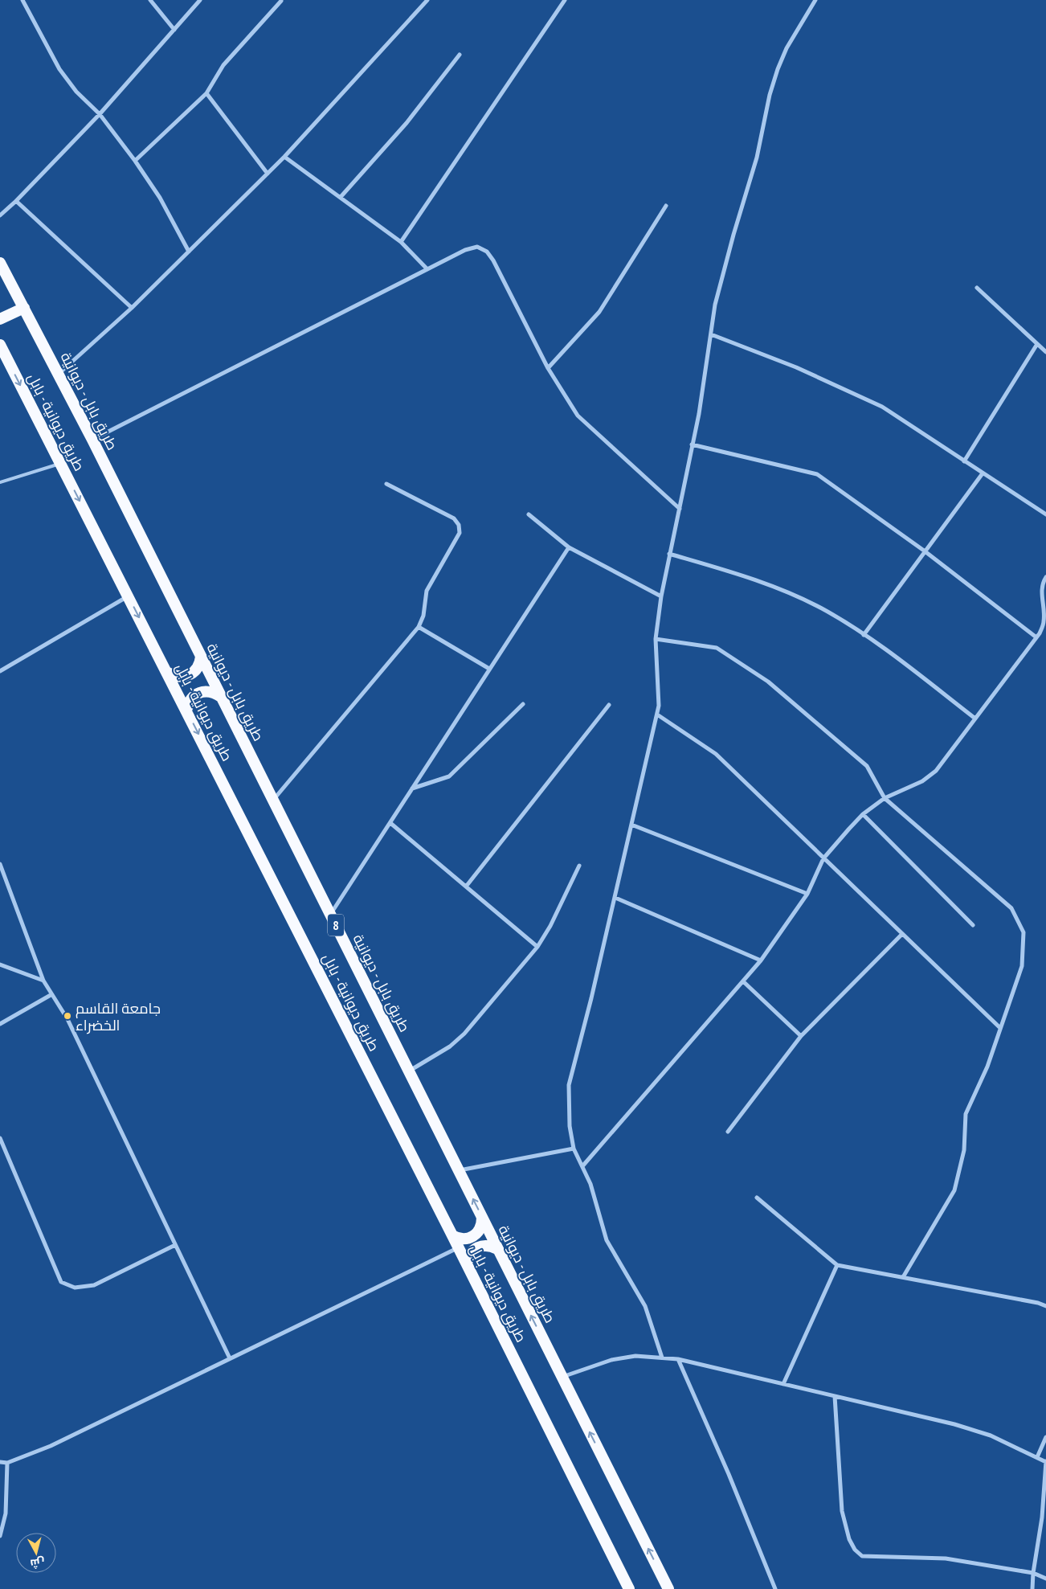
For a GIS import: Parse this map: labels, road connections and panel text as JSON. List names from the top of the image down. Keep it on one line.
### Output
{"streets":{"highway":["طريق بابل - ديوانية","طريق ديوانية - بابل","8"]},"one_way":["طريق ديوانية - بابل"],"places":["جامعة القاسم الخضراء"],"north":"bottom"}
